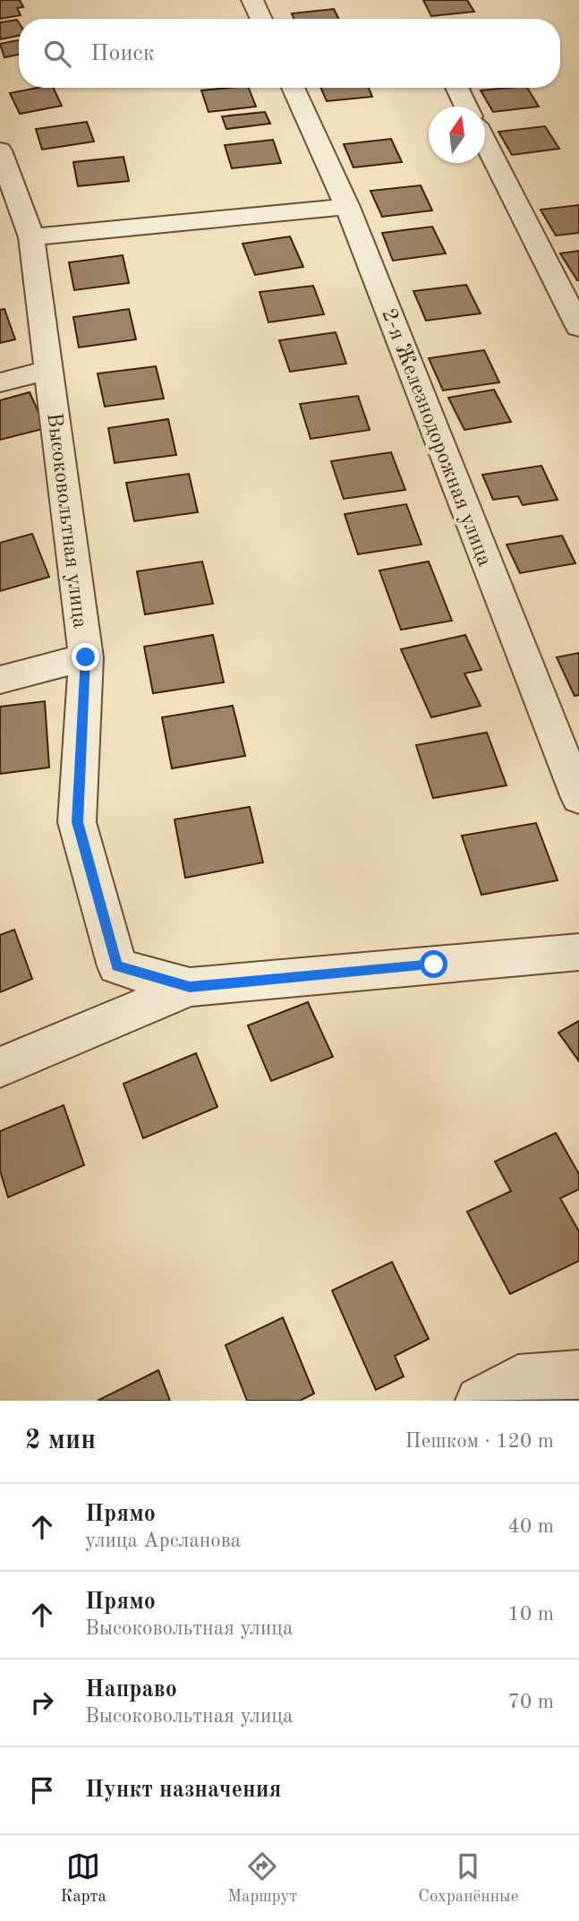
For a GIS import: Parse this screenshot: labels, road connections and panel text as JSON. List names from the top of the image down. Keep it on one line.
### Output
{"streets":{"street":["2-я Железнодорожная улица","Высоковольтная улица"]},"north":"top","page":{"search":"Поиск","heading":["2 мин","Пешком · 120 m"],"list":[["Прямо","улица Арсланова","40 m"],["Прямо","Высоковольтная улица","10 m"],["Направо","Высоковольтная улица","70 m"],"Пункт назначения"],"nav":["Карта","Маршрут","Сохранённые"]}}
